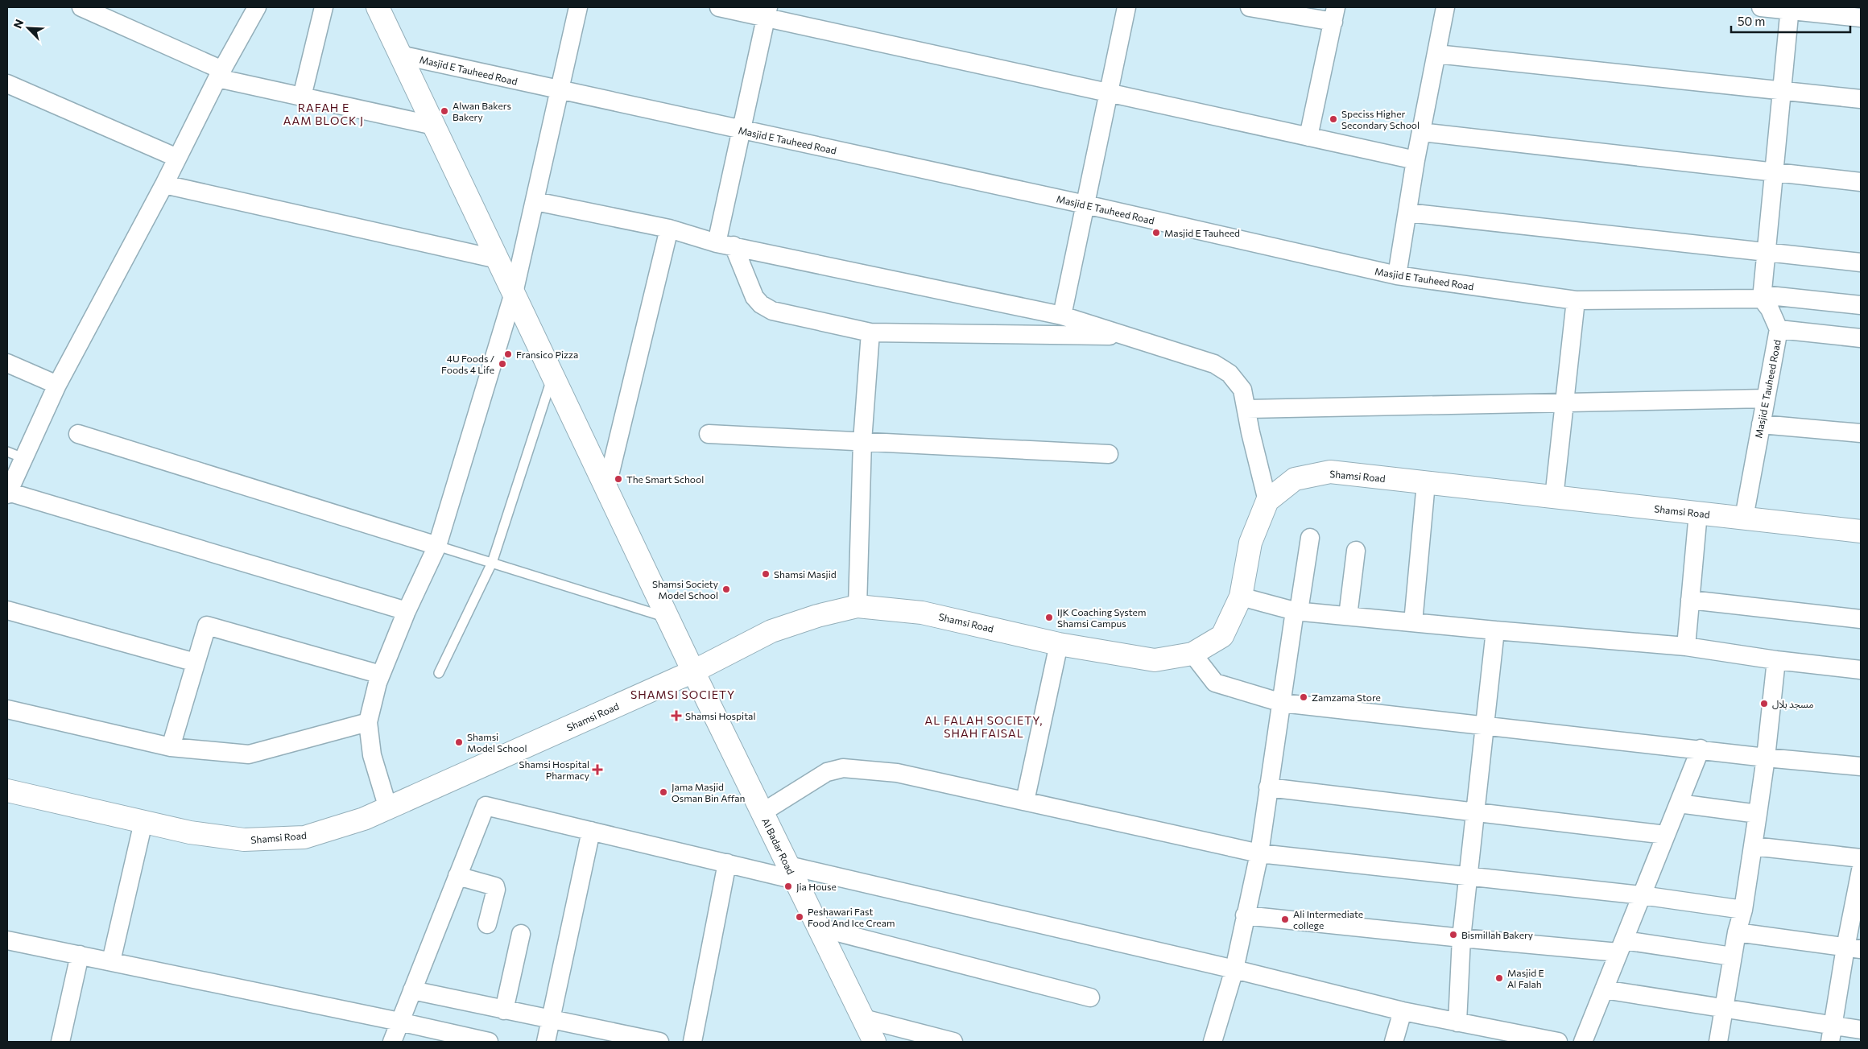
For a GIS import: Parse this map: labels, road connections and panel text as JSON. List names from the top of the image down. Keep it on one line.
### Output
{"streets":{"street":["Masjid E Tauheed Road","Shamsi Road","Al Badar Road"]},"crossings":[["Masjid E Tauheed Road","Shamsi Road"],["Masjid E Tauheed Road","Al Badar Road"],["Shamsi Road","Al Badar Road"]],"districts":["RAFAH E AAM BLOCK J","SHAMSI SOCIETY","AL FALAH SOCIETY, SHAH FAISAL"],"places":{"other":["Alwan Bakers Bakery","Speciss Higher Secondary School","Masjid E Tauheed","Fransico Pizza","4U Foods / Foods 4 Life","The Smart School","Shamsi Masjid","Shamsi Society Model School","IJK Coaching System Shamsi Campus","Zamzama Store","مسجد بلال","Shamsi Model School","Jama Masjid Osman Bin Affan","Jia House","Peshawari Fast Food And Ice Cream","Ali Intermediate college","Bismillah Bakery","Masjid E Al Falah"],"health":["Shamsi Hospital","Shamsi Hospital Pharmacy"]},"scale_bar":"50 m","north":"top left"}
